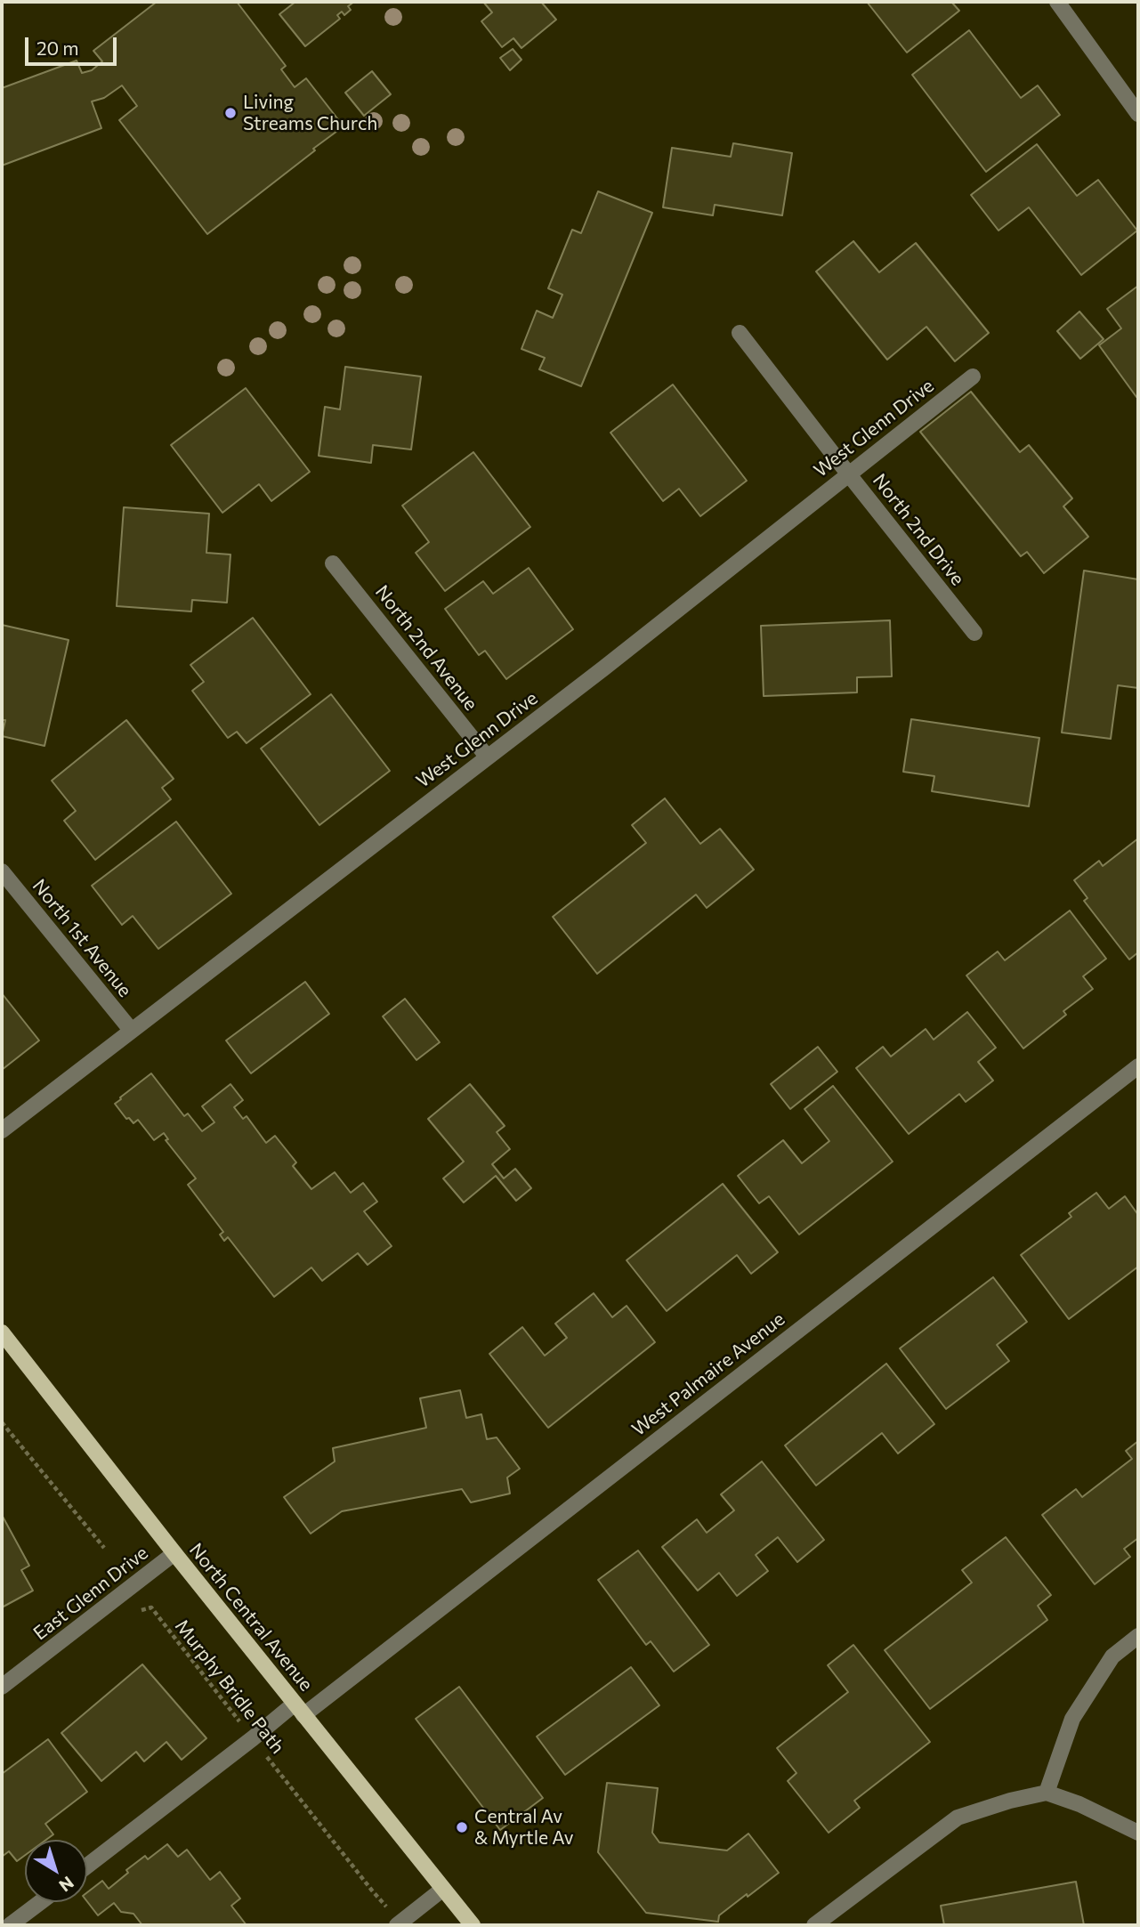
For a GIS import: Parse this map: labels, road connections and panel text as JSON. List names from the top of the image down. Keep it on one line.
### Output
{"streets":{"main road":["North Central Avenue"],"street":["West Glenn Drive","North 2nd Drive","North 2nd Avenue","North 1st Avenue","West Palmaire Avenue","East Glenn Drive"],"path":["Murphy Bridle Path"]},"crossings":[["West Glenn Drive","North 2nd Drive"],["West Glenn Drive","North 2nd Avenue"],["West Glenn Drive","North 1st Avenue"],["West Palmaire Avenue","North Central Avenue"],["West Palmaire Avenue","Murphy Bridle Path"],["East Glenn Drive","North Central Avenue"]],"places":["Living Streams Church","Central Av & Myrtle Av"],"scale_bar":"20 m","north":"bottom right"}
